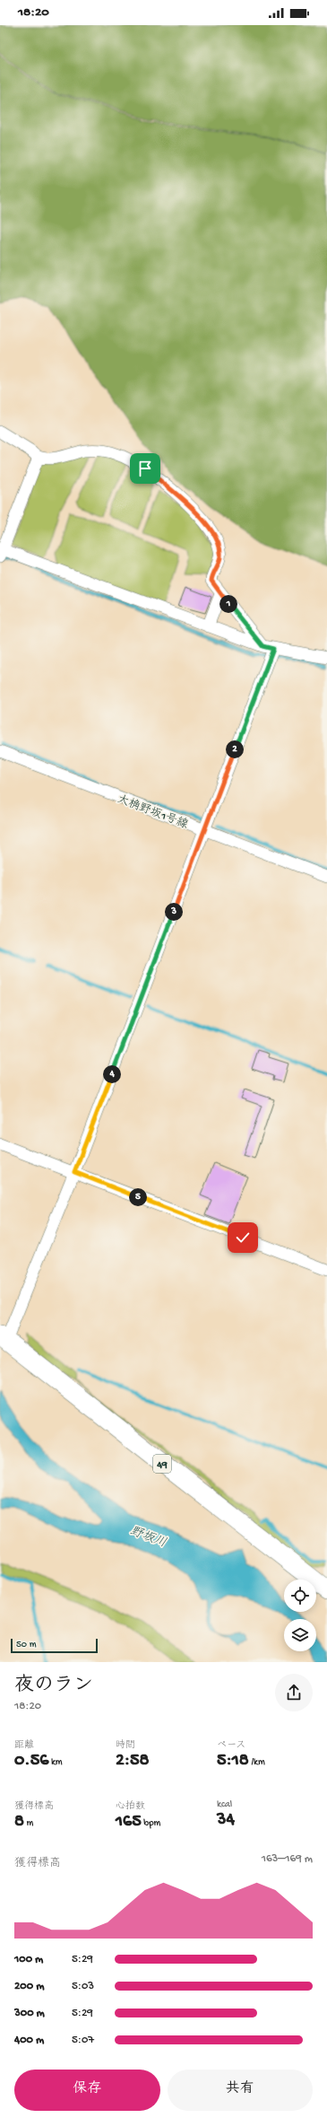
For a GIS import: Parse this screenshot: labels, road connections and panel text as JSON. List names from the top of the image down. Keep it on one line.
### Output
{"streets":{"main road":["49"],"street":["大桷野坂1号線"]},"water":["野坂川"],"scale_bar":"50 m","page":{"status":"18:20","pins":["1","2","3","4","5"],"scale":"50 m","heading":["夜のラン","18:20"],"stats":[["距離","0.56 km"],["時間","2:58"],["ペース","5:18 /km"],["獲得標高","8 m"],["心拍数","165 bpm"],["kcal","34"]],"chart":["獲得標高","163–169 m"],"list":[{"name":"100 m","note":"5:29"},{"name":"200 m","note":"5:03"},{"name":"300 m","note":"5:29"},{"name":"400 m","note":"5:07"}],"buttons":["保存","共有"]}}
